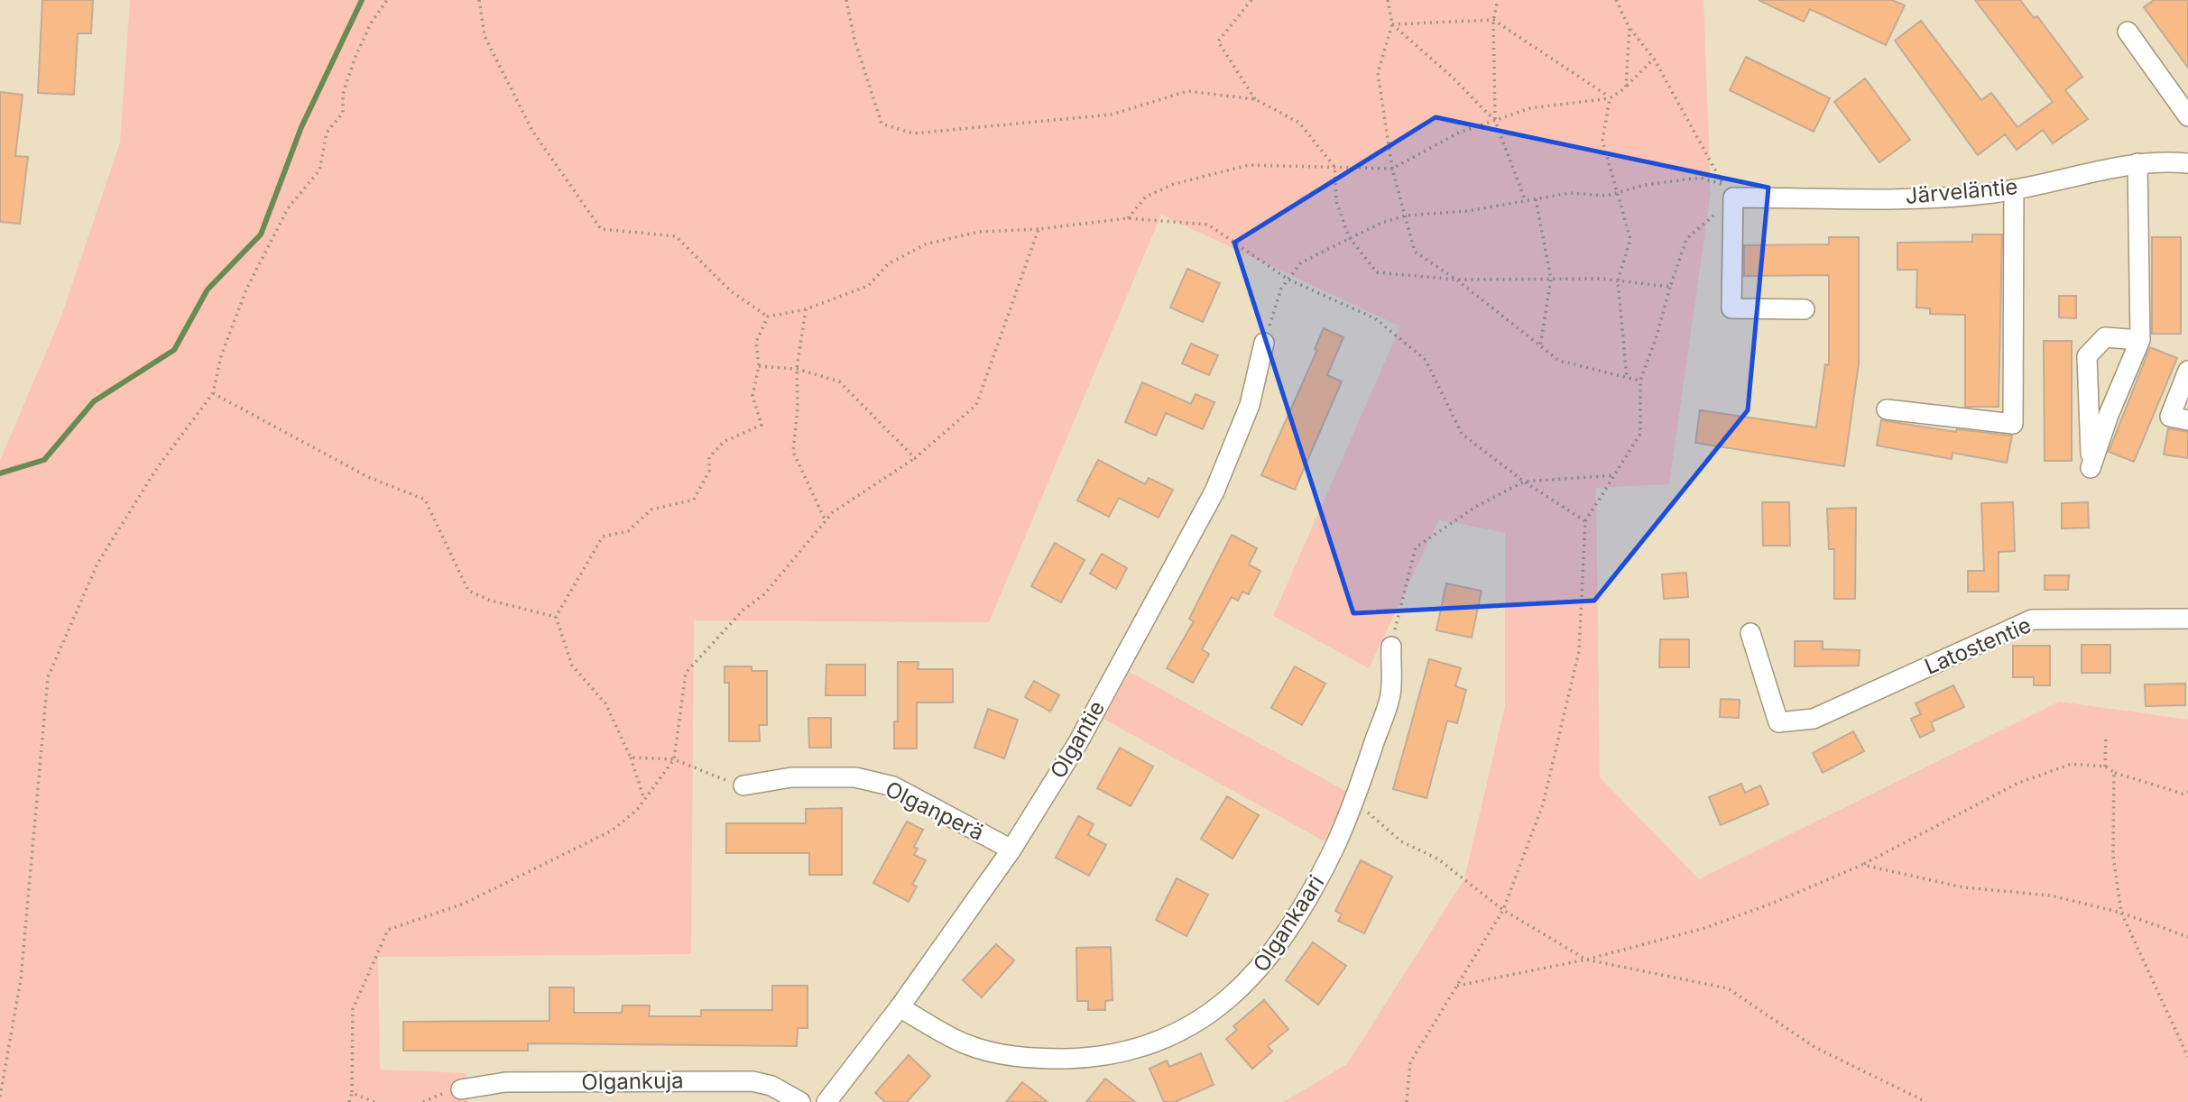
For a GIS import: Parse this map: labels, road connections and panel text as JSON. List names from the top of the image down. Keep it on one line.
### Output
{"streets":{"street":["Järveläntie","Latostentie","Olgantie","Olganperä","Olgankaari","Olgankuja"]},"crossings":[["Olgantie","Olganperä"],["Olgantie","Olgankaari"]]}
